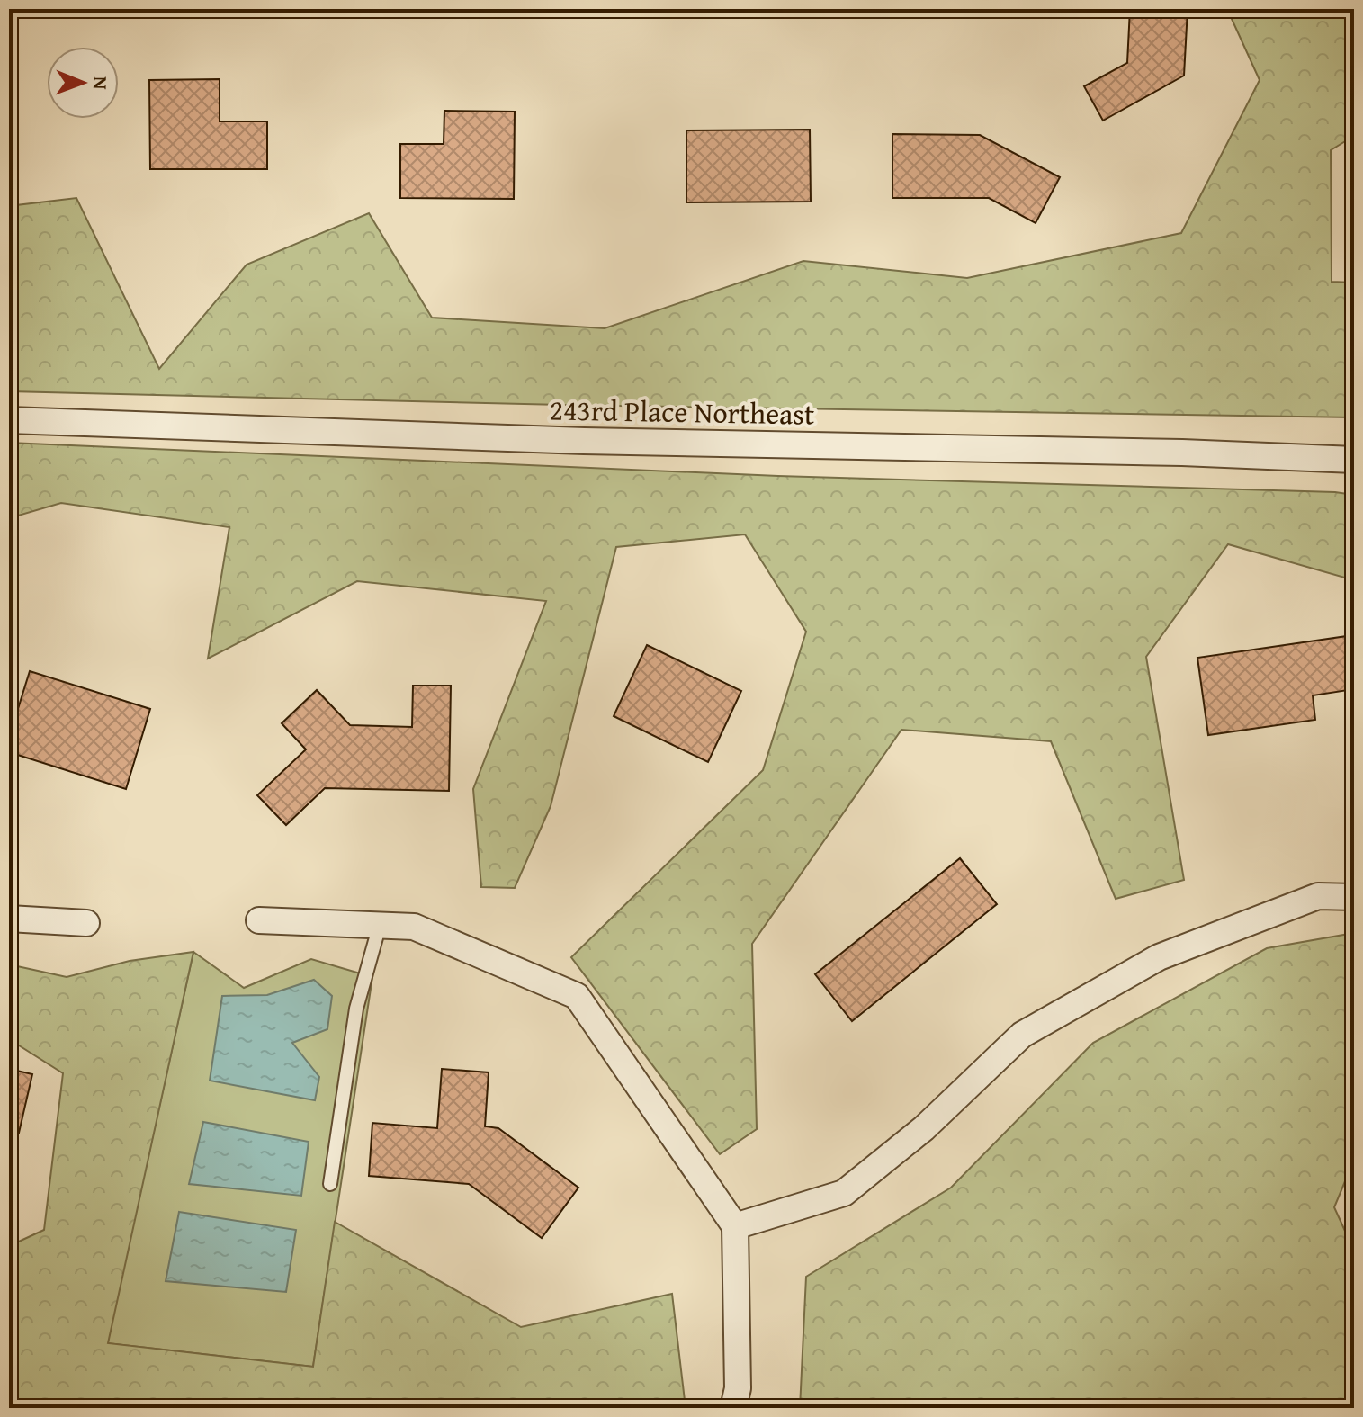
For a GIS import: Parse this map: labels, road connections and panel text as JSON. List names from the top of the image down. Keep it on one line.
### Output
{"streets":{"street":["243rd Place Northeast"]},"north":"right"}
